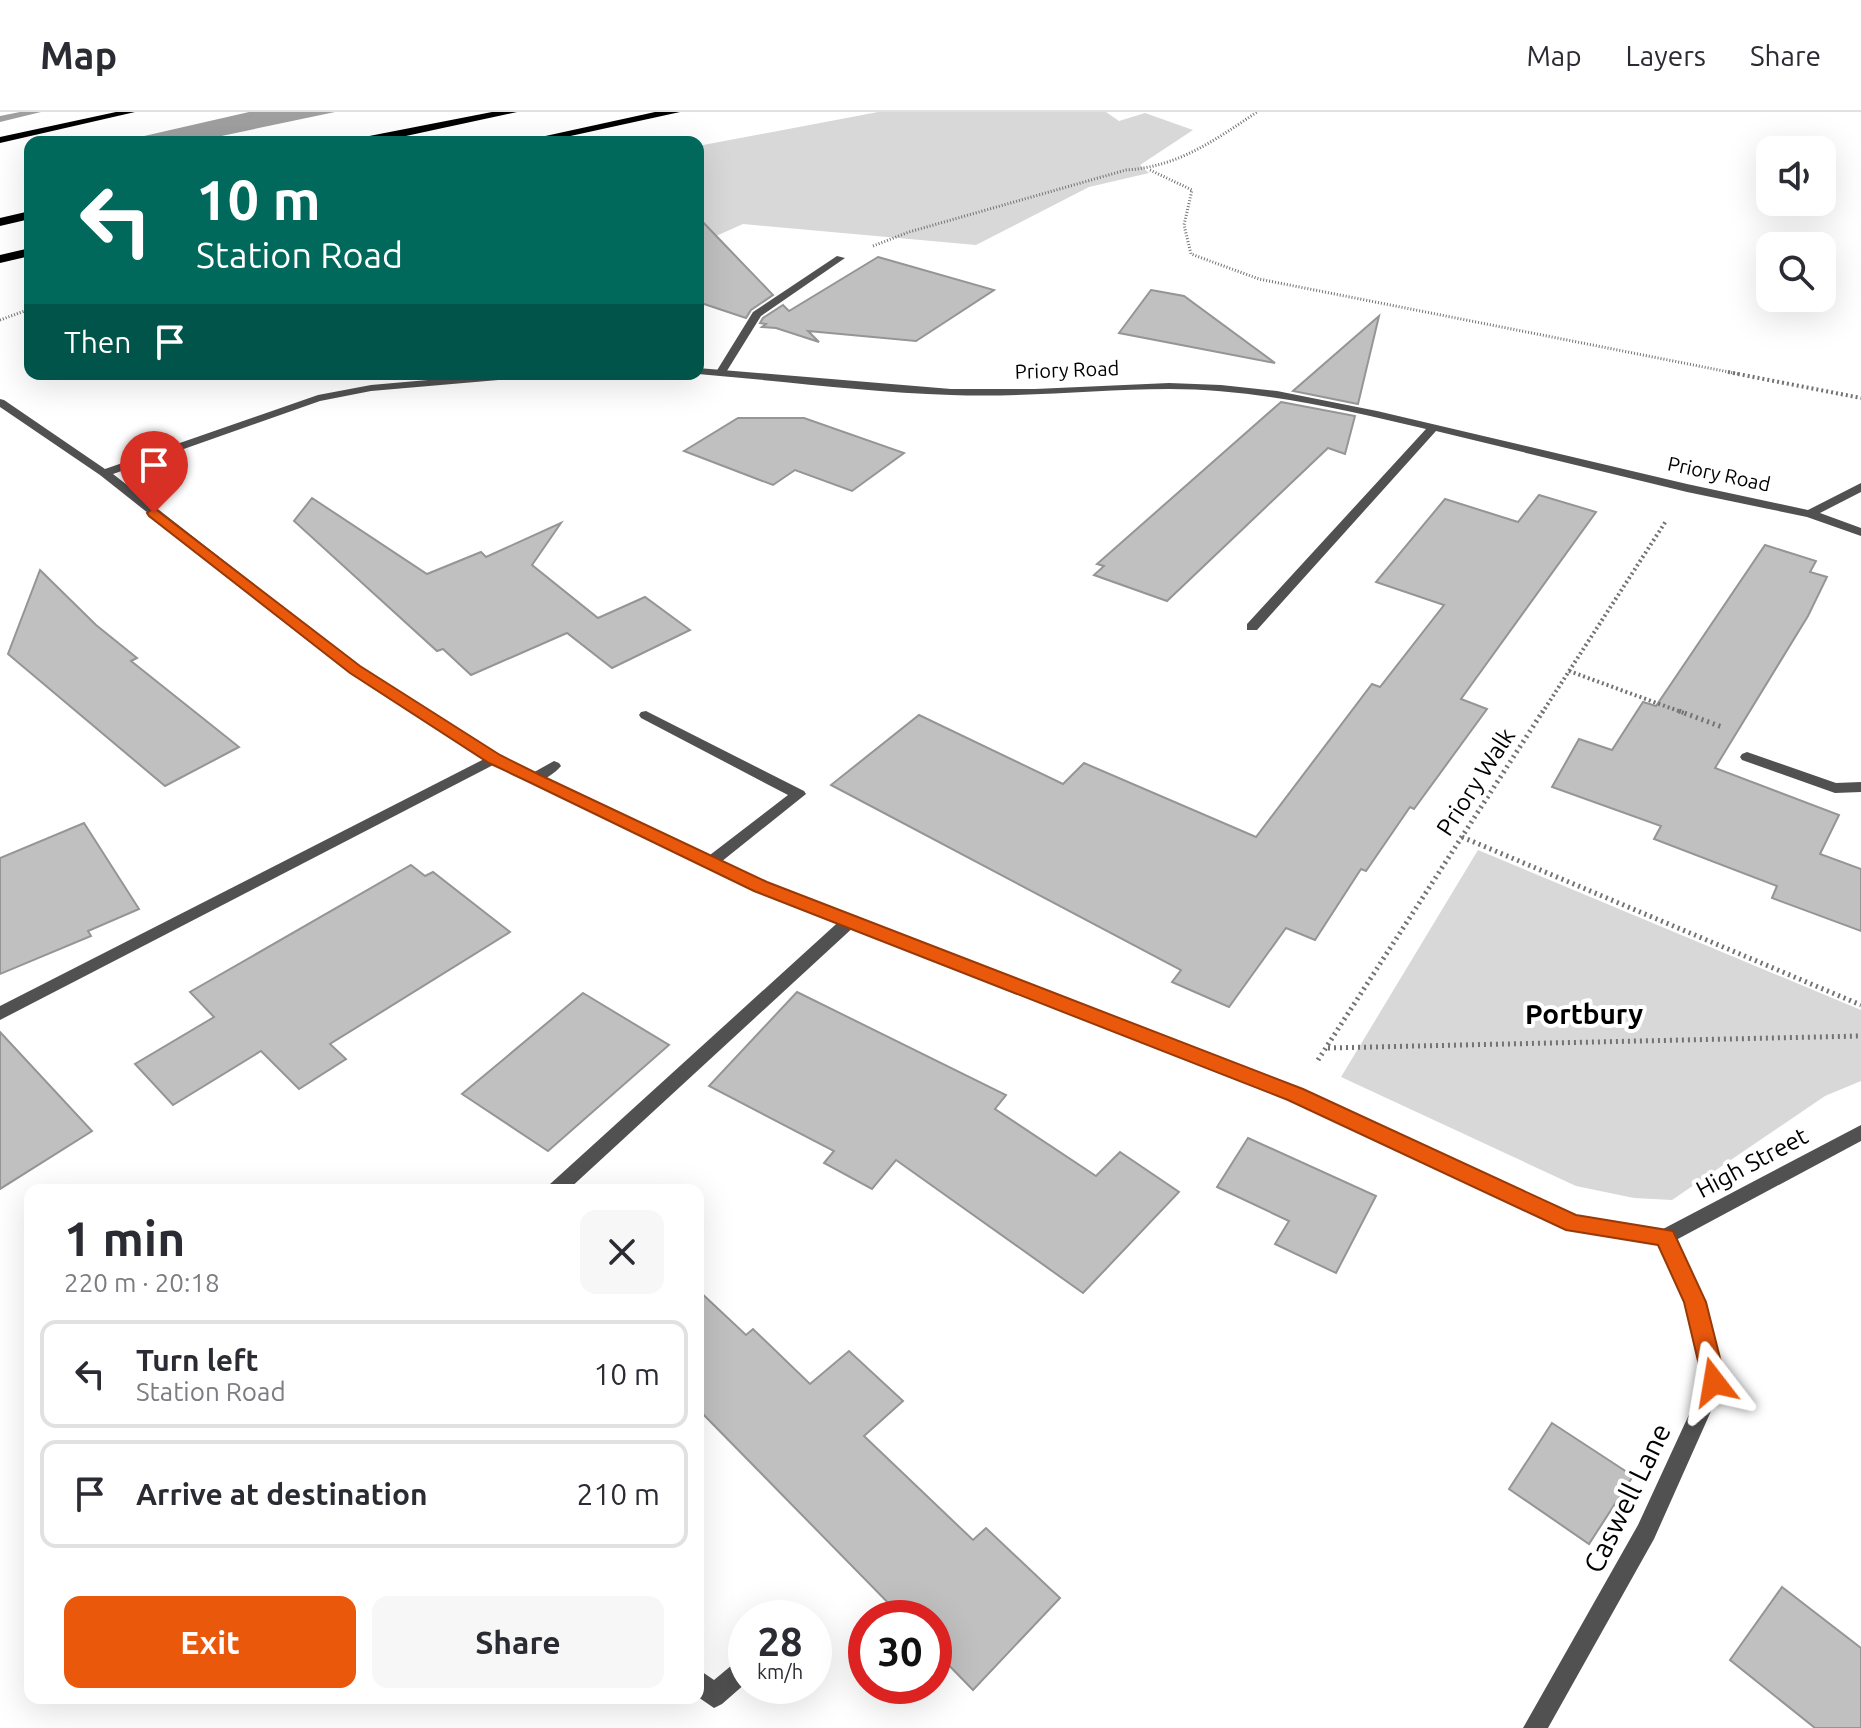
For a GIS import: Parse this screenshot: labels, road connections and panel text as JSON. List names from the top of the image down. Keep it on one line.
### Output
{"streets":{"street":["Priory Road","High Street","Caswell Lane"],"path":["Priory Walk"]},"crossings":[["Priory Road","Priory Walk"],["High Street","Caswell Lane"]],"districts":["Portbury"],"page":{"header":"Map","nav":["Map","Layers","Share"],"turn":["10 m","Station Road"],"then":"Then","heading":["1 min","220 m · 20:18"],"list":[{"name":"Turn left","note":"Station Road","value":"10 m"},{"name":"Arrive at destination","value":"210 m"}],"buttons":["Exit","Share"],"speed":"28 km/h","limit":"30"}}
